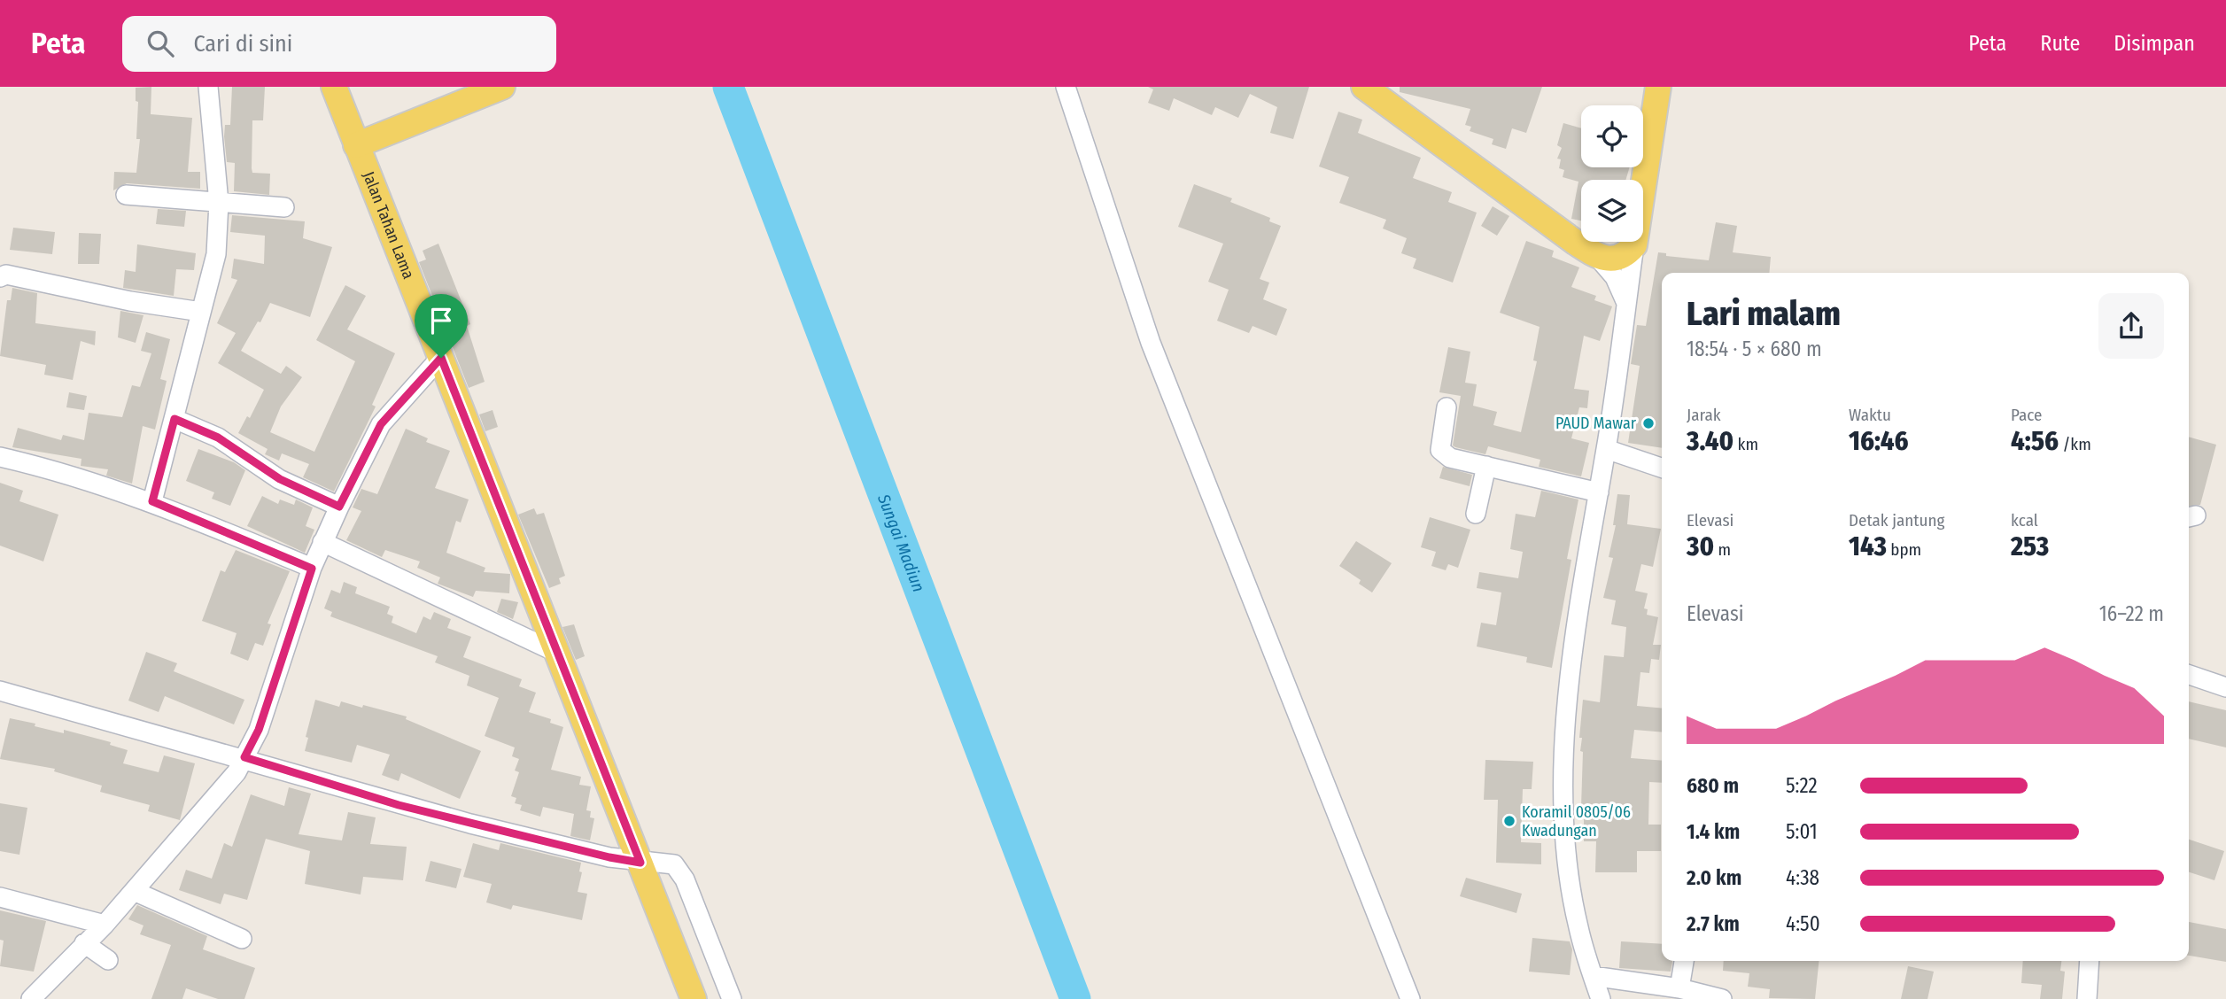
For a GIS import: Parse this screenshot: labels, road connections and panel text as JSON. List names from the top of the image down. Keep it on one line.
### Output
{"streets":{"main road":["Jalan Tahan Lama"]},"water":["Sungai Madiun"],"places":["PAUD Mawar","Koramil 0805/06 Kwadungan"],"page":{"header":"Peta","search":"Cari di sini","nav":["Peta","Rute","Disimpan"],"heading":["Lari malam","18:54 · 5 × 680 m"],"stats":[["Jarak","3.40 km"],["Waktu","16:46"],["Pace","4:56 /km"],["Elevasi","30 m"],["Detak jantung","143 bpm"],["kcal","253"]],"chart":["Elevasi","16–22 m"],"list":[{"name":"680 m","note":"5:22"},{"name":"1.4 km","note":"5:01"},{"name":"2.0 km","note":"4:38"},{"name":"2.7 km","note":"4:50"}]}}
